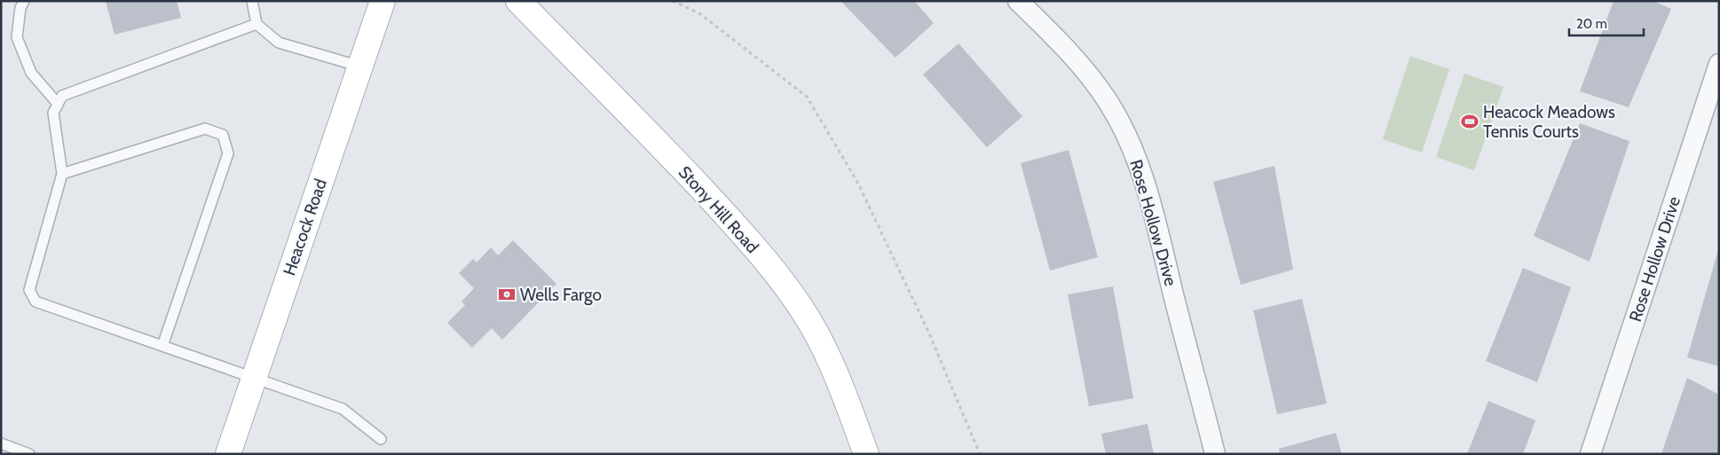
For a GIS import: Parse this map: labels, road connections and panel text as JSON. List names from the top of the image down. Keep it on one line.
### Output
{"streets":{"street":["Stony Hill Road","Rose Hollow Drive","Heacock Road"]},"places":{"sports":["Heacock Meadows Tennis Courts"],"bank":["Wells Fargo"]},"scale_bar":"20 m"}
